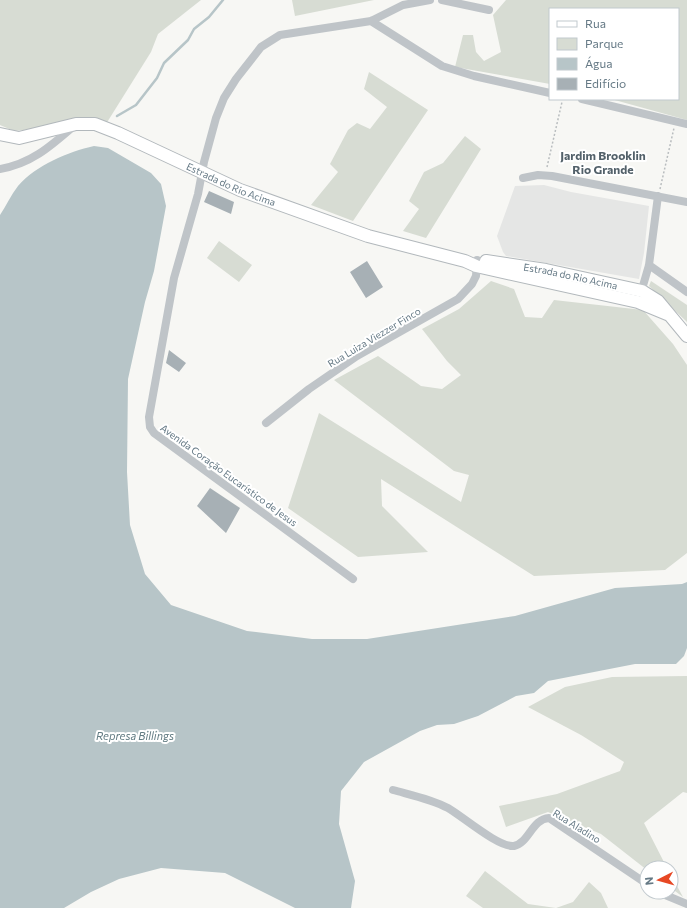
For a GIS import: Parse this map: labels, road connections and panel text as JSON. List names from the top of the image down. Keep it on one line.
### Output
{"streets":{"main road":["Estrada do Rio Acima"],"street":["Rua Luiza Viezzer Finco","Avenida Coração Eucarístico de Jesus","Rua Aladino"]},"crossings":[["Estrada do Rio Acima","Rua Luiza Viezzer Finco"],["Estrada do Rio Acima","Avenida Coração Eucarístico de Jesus"]],"districts":["Jardim Brooklin Rio Grande"],"water":["Represa Billings"],"legend":["Rua","Parque","Água","Edifício"],"north":"left"}
